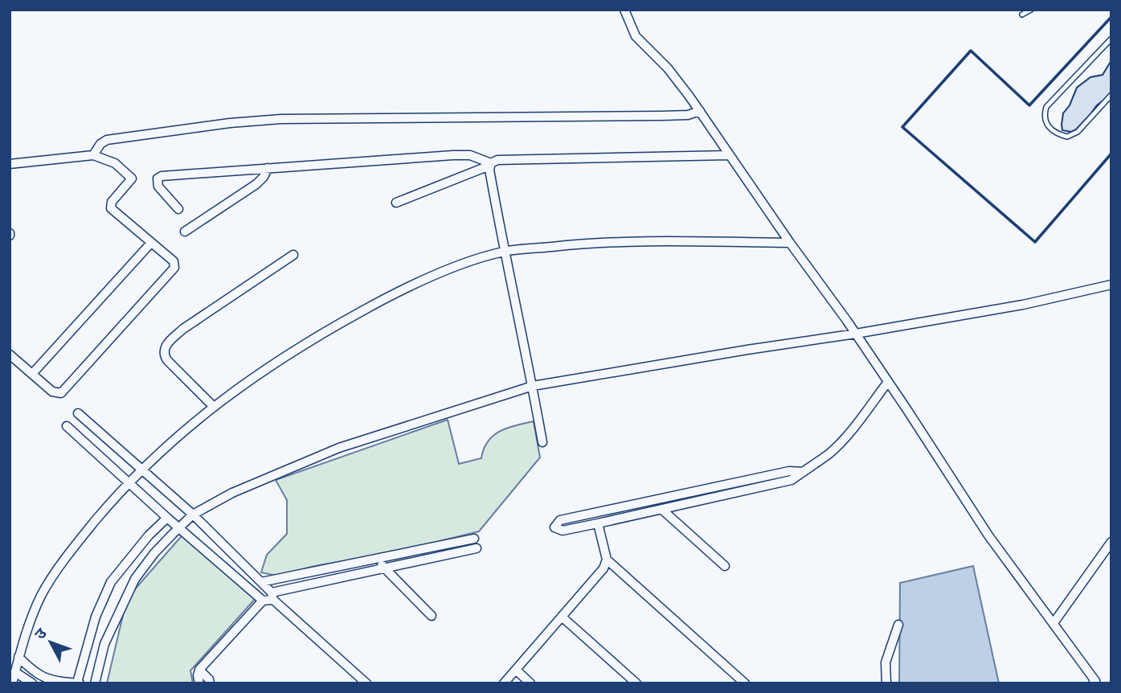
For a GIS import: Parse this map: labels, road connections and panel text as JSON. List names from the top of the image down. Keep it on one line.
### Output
{"north":"top left"}
